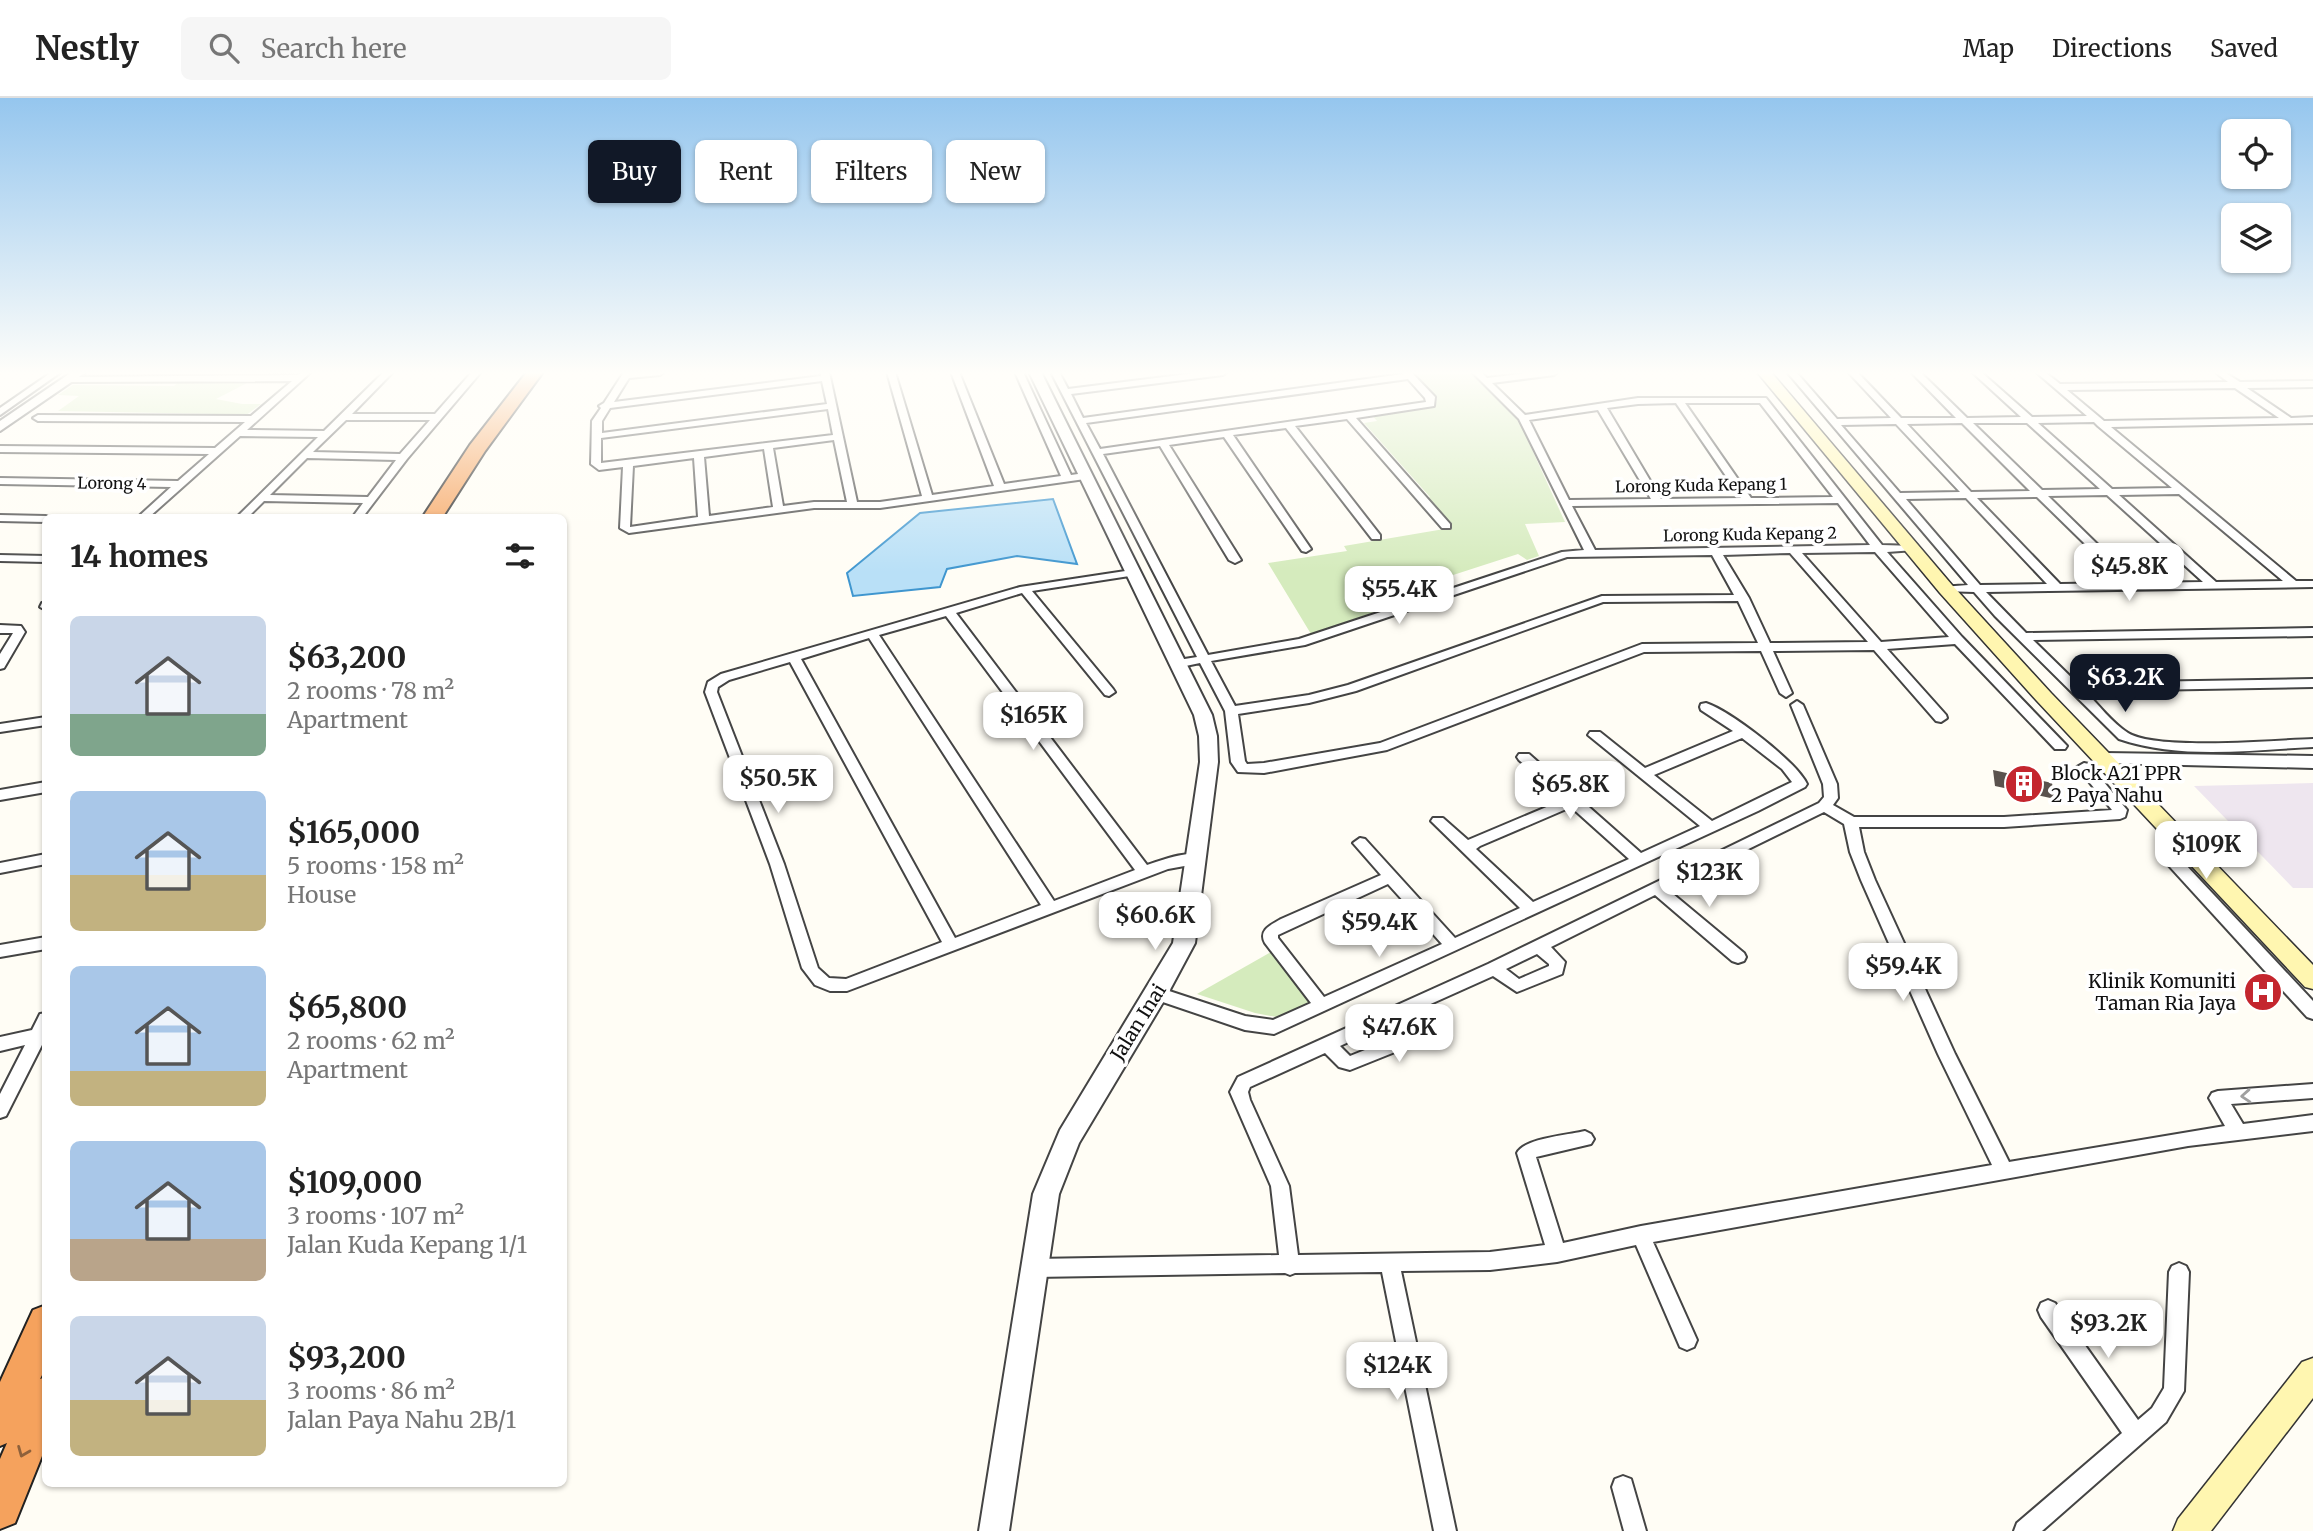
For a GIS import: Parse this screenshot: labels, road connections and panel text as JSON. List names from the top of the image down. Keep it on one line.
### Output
{"streets":{"street":["Lorong 4","Lorong Kuda Kepang 1","Lorong Kuda Kepang 2","Jalan Inai"]},"crossings":[["Lorong Kuda Kepang 2","Jalan Inai"]],"places":{"building":["Block A21 PPR 2 Paya Nahu"],"hospital":["Klinik Komuniti Taman Ria Jaya"]},"page":{"header":"Nestly","search":"Search here","nav":["Map","Directions","Saved"],"chip":["Buy","Rent","Filters","New"],"heading":"14 homes","price":["$45.8K","$55.4K","$63.2K","$165K","$50.5K","$65.8K","$109K","$123K","$60.6K","$59.4K","$59.4K","$47.6K","$93.2K","$124K"],"list":[{"name":"$63,200","note":"2 rooms · 78 m² · Apartment"},{"name":"$165,000","note":"5 rooms · 158 m² · House"},{"name":"$65,800","note":"2 rooms · 62 m² · Apartment"},{"name":"$109,000","note":"3 rooms · 107 m² · Jalan Kuda Kepang 1/1"},{"name":"$93,200","note":"3 rooms · 86 m² · Jalan Paya Nahu 2B/1"}]}}
